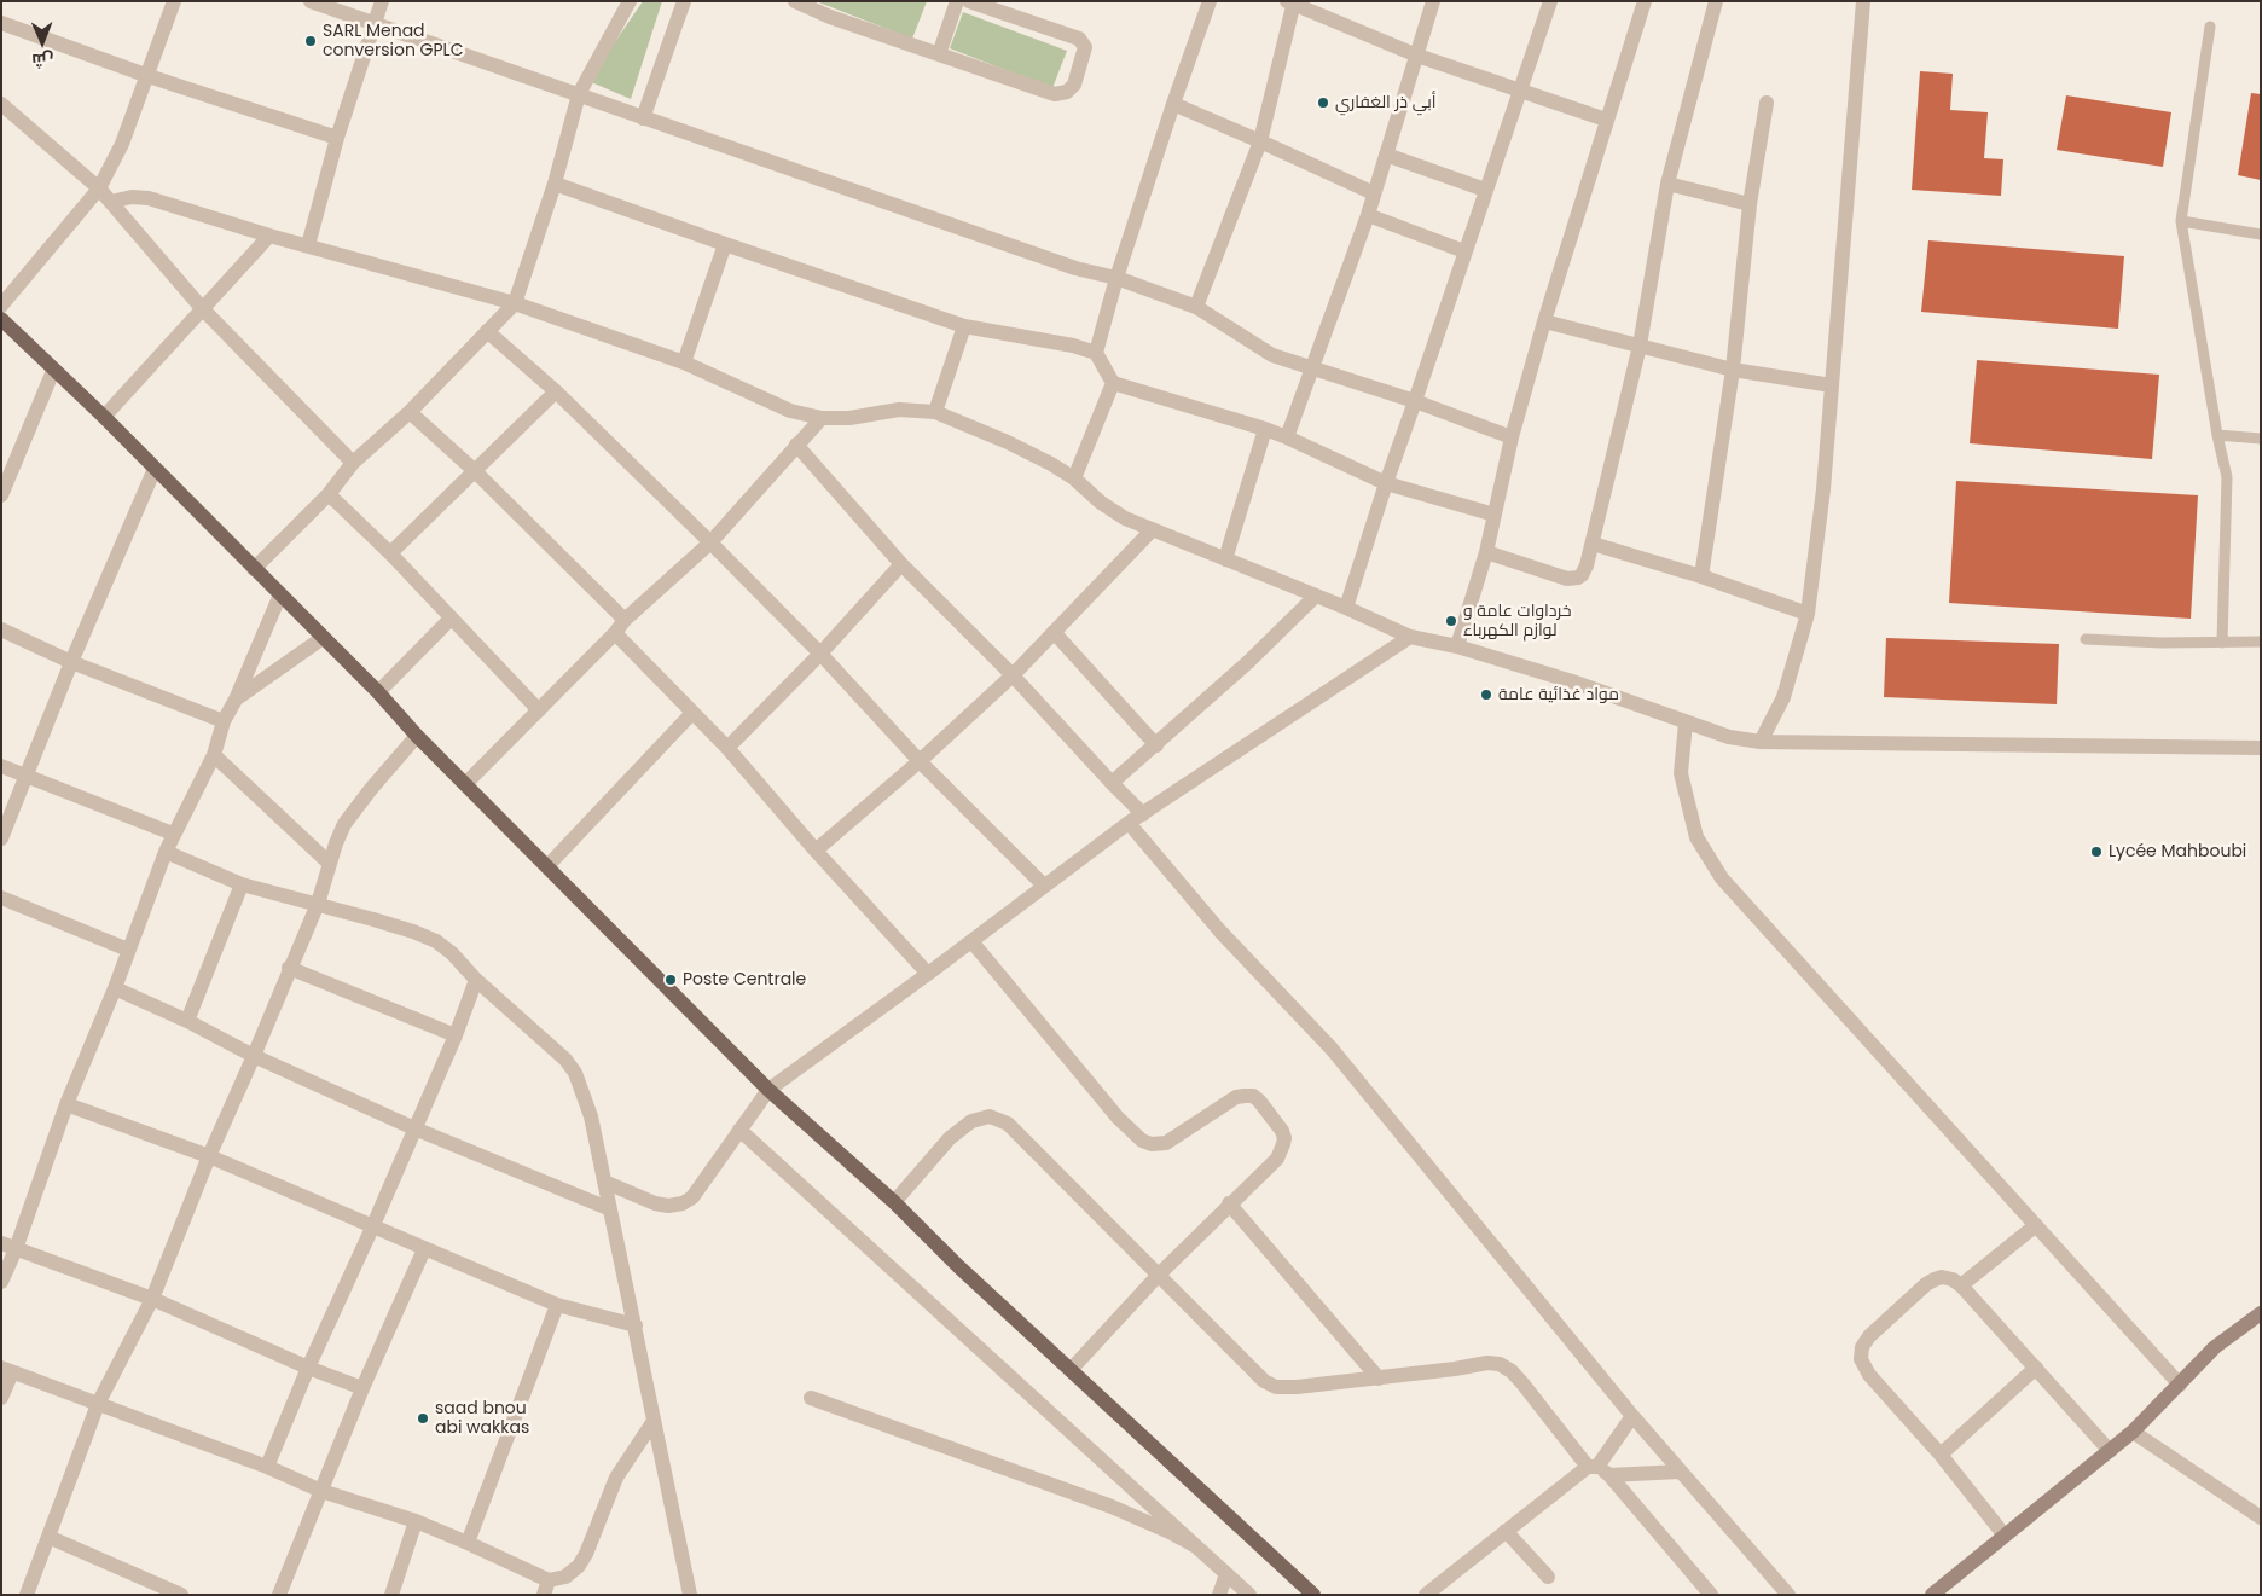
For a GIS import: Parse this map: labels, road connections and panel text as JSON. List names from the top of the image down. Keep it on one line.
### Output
{"places":["SARL Menad conversion GPLC","أبي ذر الغفاري","خرداوات عامة و لوازم الكهرباء","مواد غذائية عامة","Lycée Mahboubi","Poste Centrale","saad bnou abi wakkas"],"north":"bottom"}
